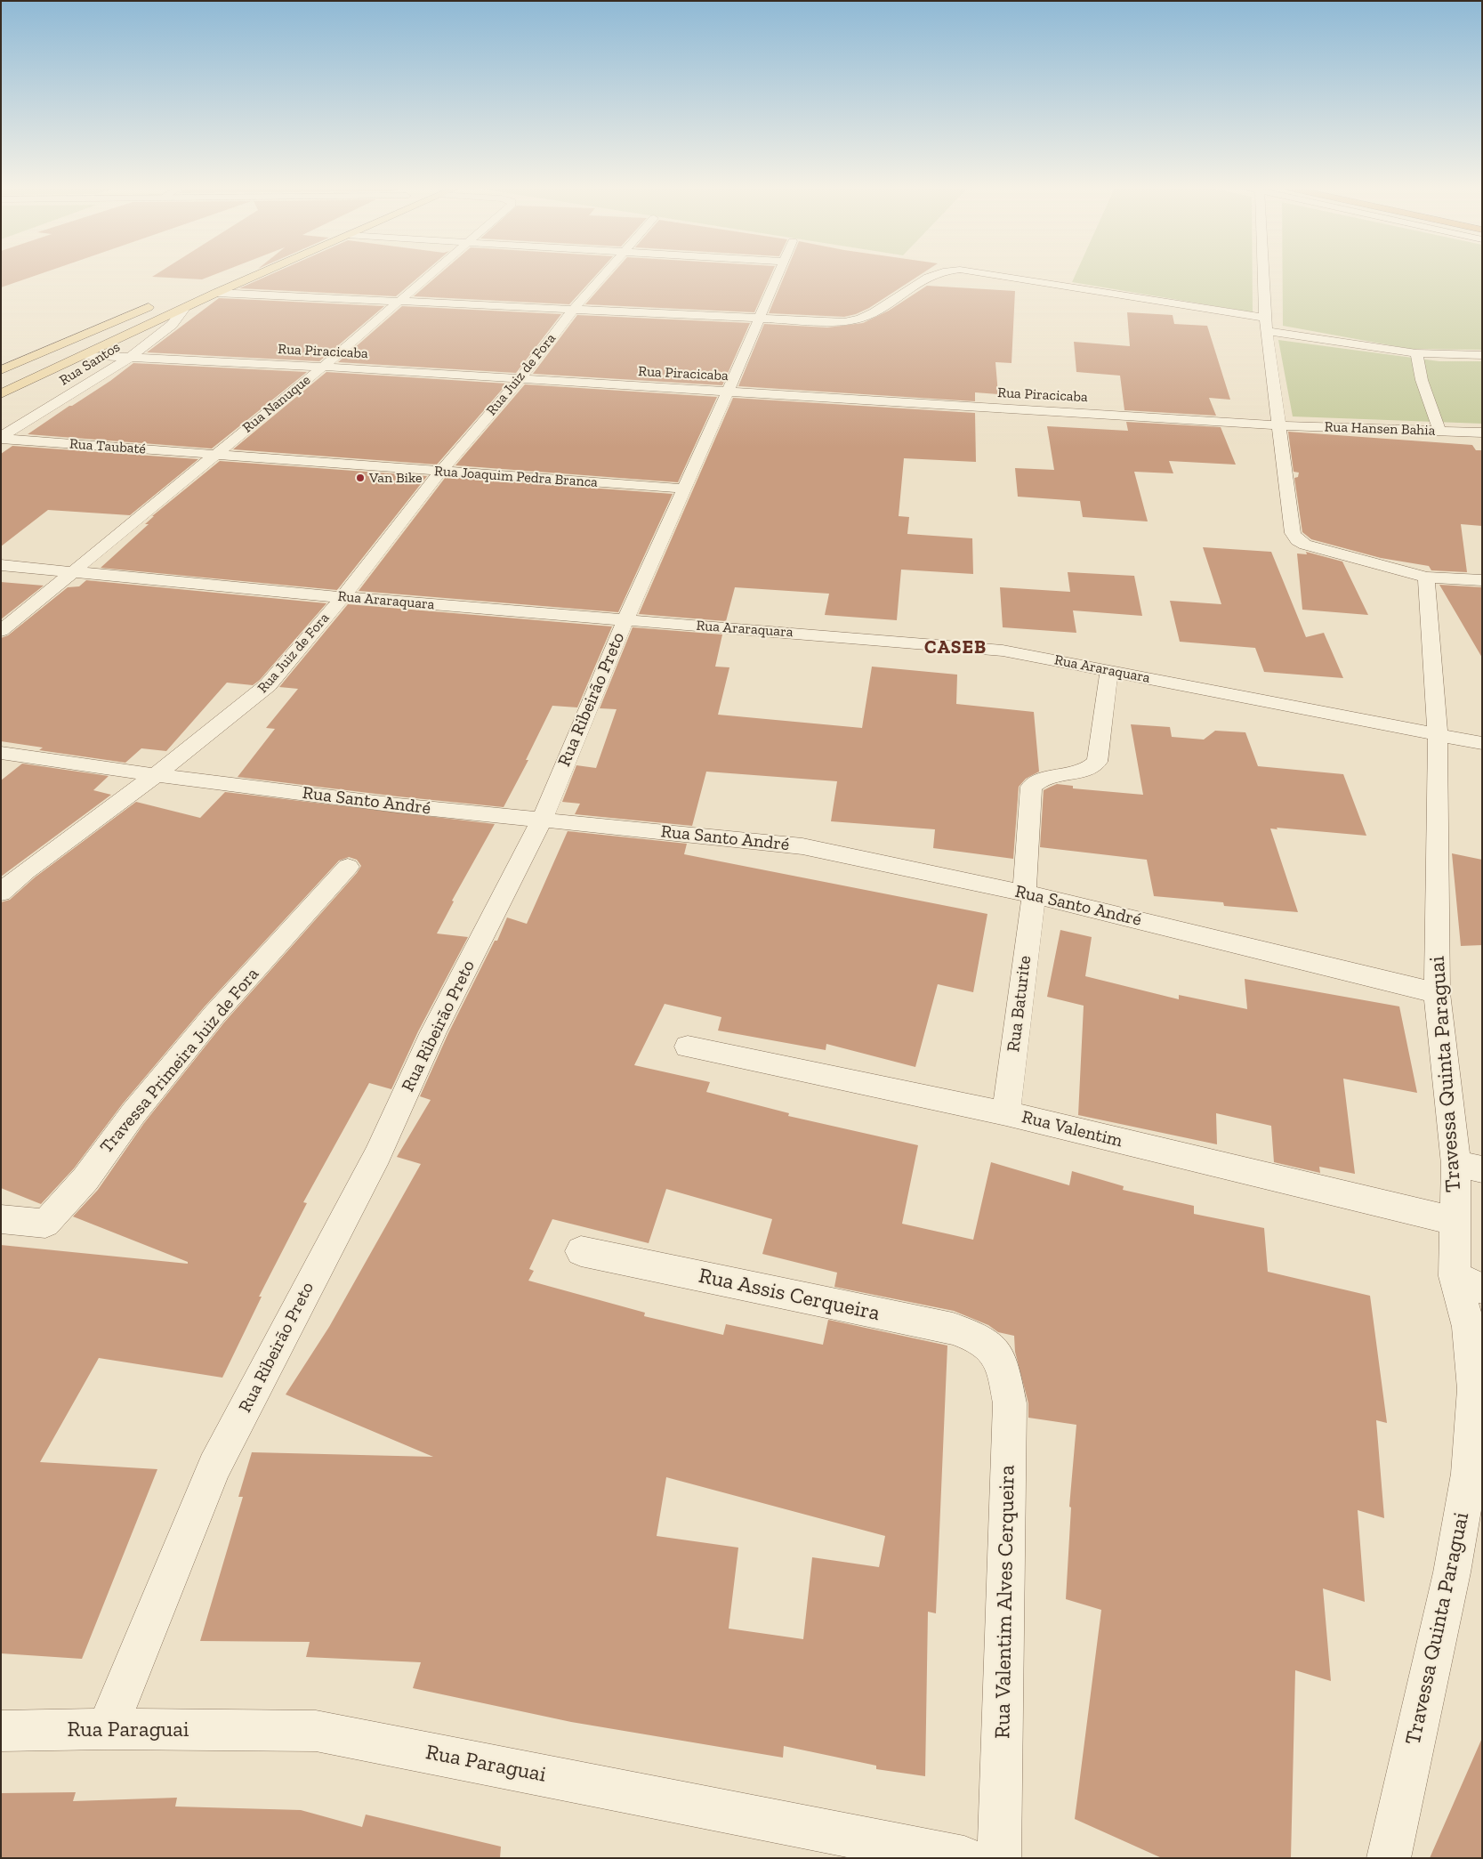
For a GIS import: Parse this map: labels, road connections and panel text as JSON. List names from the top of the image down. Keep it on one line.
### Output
{"streets":{"street":["Rua Piracicaba","Rua Santos","Rua Juiz de Fora","Rua Nanuque","Rua Hansen Bahia","Rua Taubaté","Rua Joaquim Pedra Branca","Rua Araraquara","Rua Ribeirão Preto","Rua Santo André","Rua Baturite","Travessa Primeira Juiz de Fora","Travessa Quinta Paraguai","Rua Valentim","Rua Assis Cerqueira","Rua Valentim Alves Cerqueira","Rua Paraguai"]},"crossings":[["Rua Piracicaba","Rua Santos"],["Rua Piracicaba","Rua Juiz de Fora"],["Rua Piracicaba","Rua Nanuque"],["Rua Piracicaba","Rua Hansen Bahia"],["Rua Piracicaba","Rua Ribeirão Preto"],["Rua Santos","Rua Taubaté"],["Rua Juiz de Fora","Rua Joaquim Pedra Branca"],["Rua Juiz de Fora","Rua Araraquara"],["Rua Juiz de Fora","Rua Santo André"],["Rua Nanuque","Rua Taubaté"],["Rua Nanuque","Rua Joaquim Pedra Branca"],["Rua Nanuque","Rua Araraquara"],["Rua Taubaté","Rua Joaquim Pedra Branca"],["Rua Joaquim Pedra Branca","Rua Ribeirão Preto"],["Rua Araraquara","Rua Ribeirão Preto"],["Rua Araraquara","Rua Baturite"],["Rua Araraquara","Travessa Quinta Paraguai"],["Rua Ribeirão Preto","Rua Santo André"],["Rua Ribeirão Preto","Rua Paraguai"],["Rua Santo André","Rua Baturite"],["Rua Santo André","Travessa Quinta Paraguai"],["Rua Baturite","Rua Valentim"],["Travessa Quinta Paraguai","Rua Valentim"],["Rua Assis Cerqueira","Rua Valentim Alves Cerqueira"]],"districts":["CASEB"],"places":["Van Bike"]}
